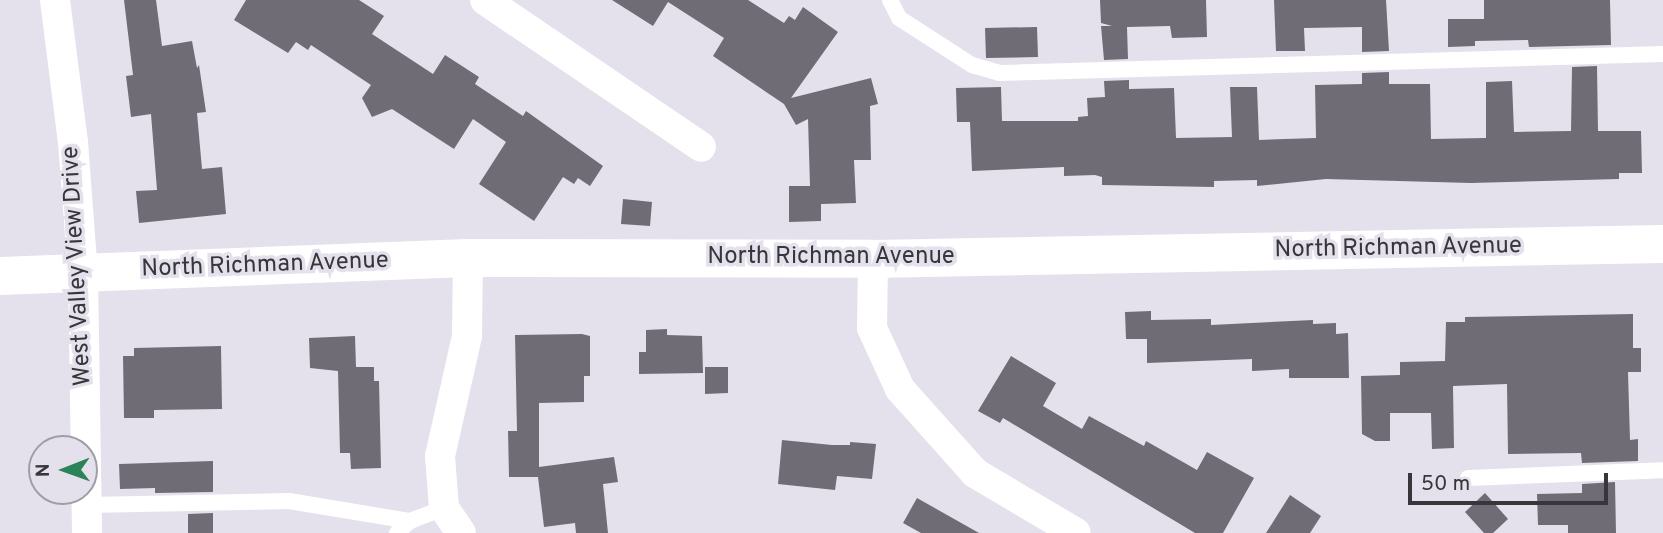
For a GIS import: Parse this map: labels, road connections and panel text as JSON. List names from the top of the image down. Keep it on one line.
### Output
{"streets":{"street":["North Richman Avenue","West Valley View Drive"]},"crossings":[["North Richman Avenue","West Valley View Drive"]],"scale_bar":"50 m","north":"left"}
